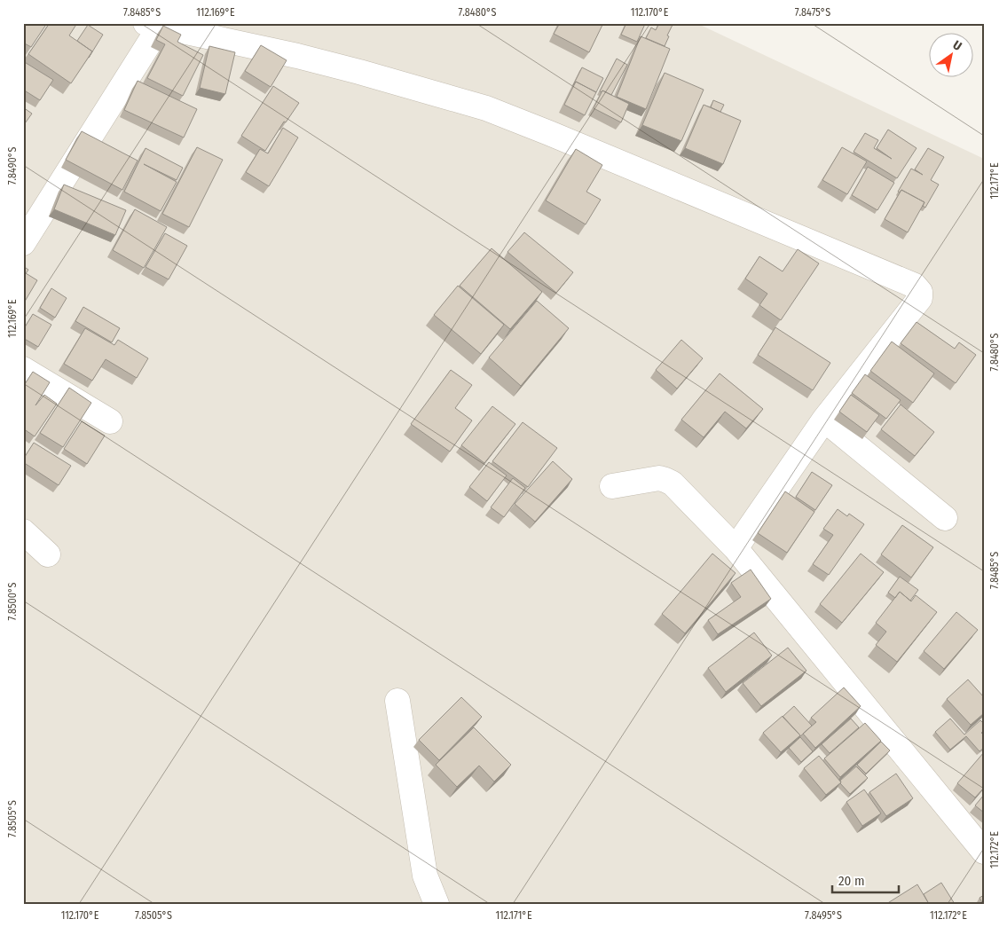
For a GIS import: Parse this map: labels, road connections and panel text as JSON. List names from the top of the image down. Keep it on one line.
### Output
{"scale_bar":"20 m","north":"top right","coordinates":["7.8485°S","112.169°E","7.8480°S","112.170°E","7.8475°S","7.8490°S","112.171°E","7.8500°S","7.8505°S","112.172°E","7.8495°S"]}
